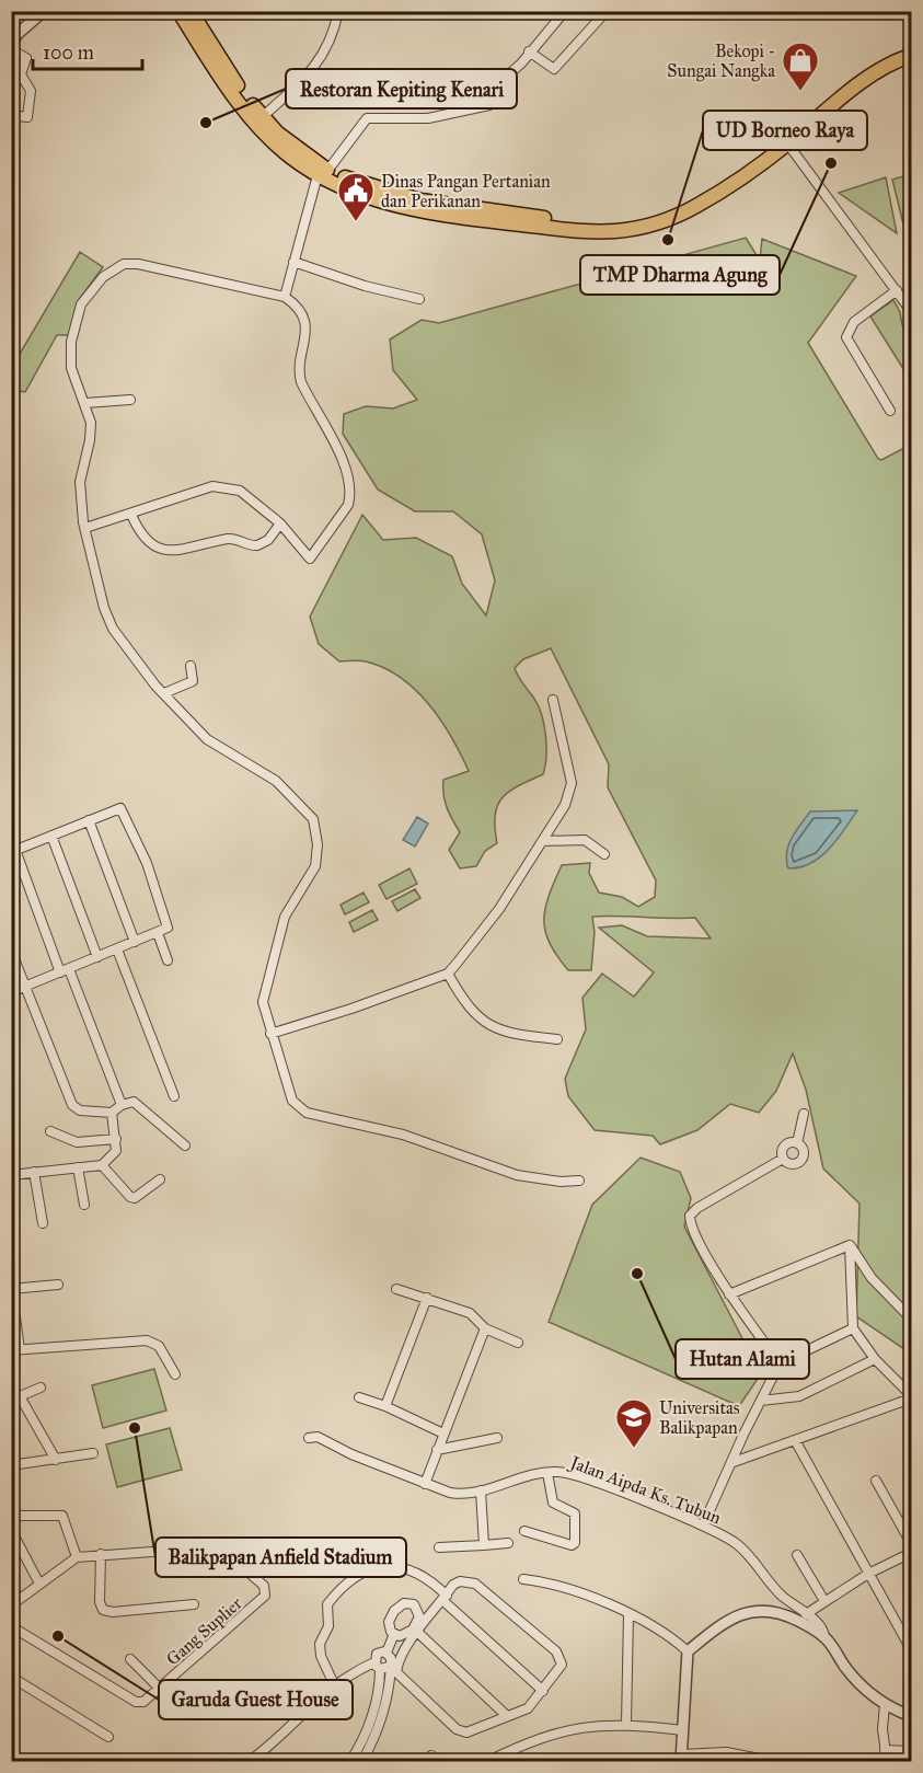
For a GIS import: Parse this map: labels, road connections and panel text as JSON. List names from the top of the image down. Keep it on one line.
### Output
{"streets":{"street":["Jalan Aipda Ks. Tubun","Gang Suplier"]},"places":{"shop":["Bekopi - Sungai Nangka"],"other":["Restoran Kepiting Kenari","TMP Dharma Agung","UD Borneo Raya","Hutan Alami","Balikpapan Anfield Stadium","Garuda Guest House"],"public building":["Dinas Pangan Pertanian dan Perikanan"],"school or university":["Universitas Balikpapan"]},"scale_bar":"100 m"}
